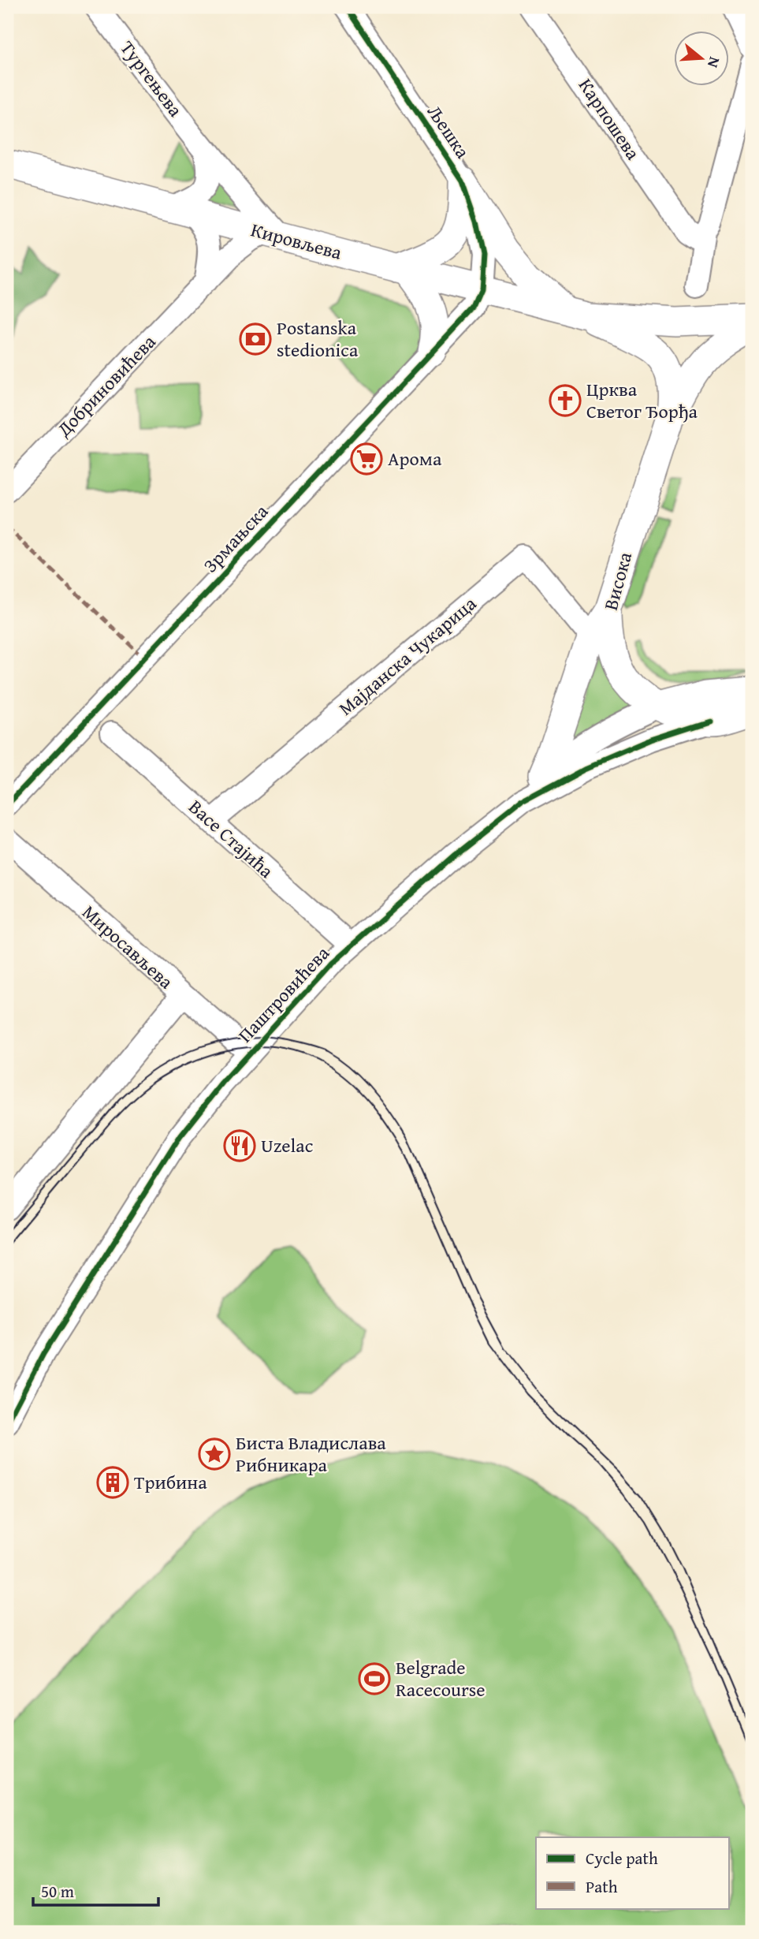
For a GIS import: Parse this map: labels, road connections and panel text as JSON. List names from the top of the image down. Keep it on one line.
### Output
{"streets":{"main road":["Кировљева","Висока","Паштровићева"],"street":["Тургењева","Карпошева","Љешка","Добриновићева","Зрмањска","Мајданска Чукарица","Васе Стајића","Миросављева"]},"crossings":[["Тургењева","Кировљева"],["Тургењева","Добриновићева"],["Љешка","Кировљева"],["Љешка","Зрмањска"],["Кировљева","Добриновићева"],["Кировљева","Зрмањска"],["Кировљева","Висока"],["Висока","Паштровићева"],["Мајданска Чукарица","Васе Стајића"],["Васе Стајића","Паштровићева"],["Миросављева","Паштровићева"]],"places":{"bank":["Postanska stedionica"],"church":["Црква Светог Ђорђа"],"supermarket":["Арома"],"restaurant":["Uzelac"],"place":["Биста Владислава Рибникара"],"building":["Трибина"],"sports":["Belgrade Racecourse"]},"legend":["Cycle path","Path"],"scale_bar":"50 m","north":"right"}
